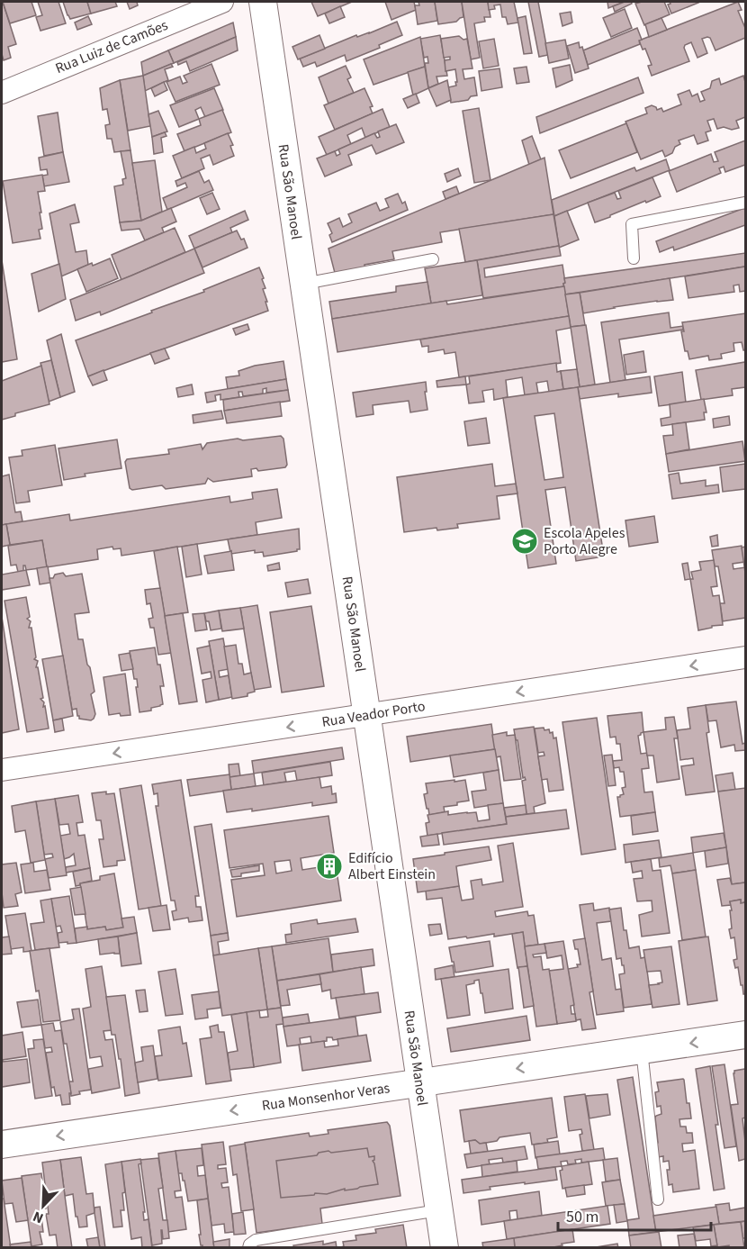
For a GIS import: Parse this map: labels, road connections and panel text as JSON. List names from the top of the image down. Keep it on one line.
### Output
{"streets":{"street":["Rua Luiz de Camões","Rua São Manoel","Rua Veador Porto","Rua Monsenhor Veras"]},"crossings":[["Rua São Manoel","Rua Veador Porto"],["Rua São Manoel","Rua Monsenhor Veras"]],"one_way":["Rua Veador Porto","Rua Monsenhor Veras"],"places":{"school or university":["Escola Apeles Porto Alegre"],"building":["Edifício Albert Einstein"]},"scale_bar":"50 m","north":"bottom left"}
